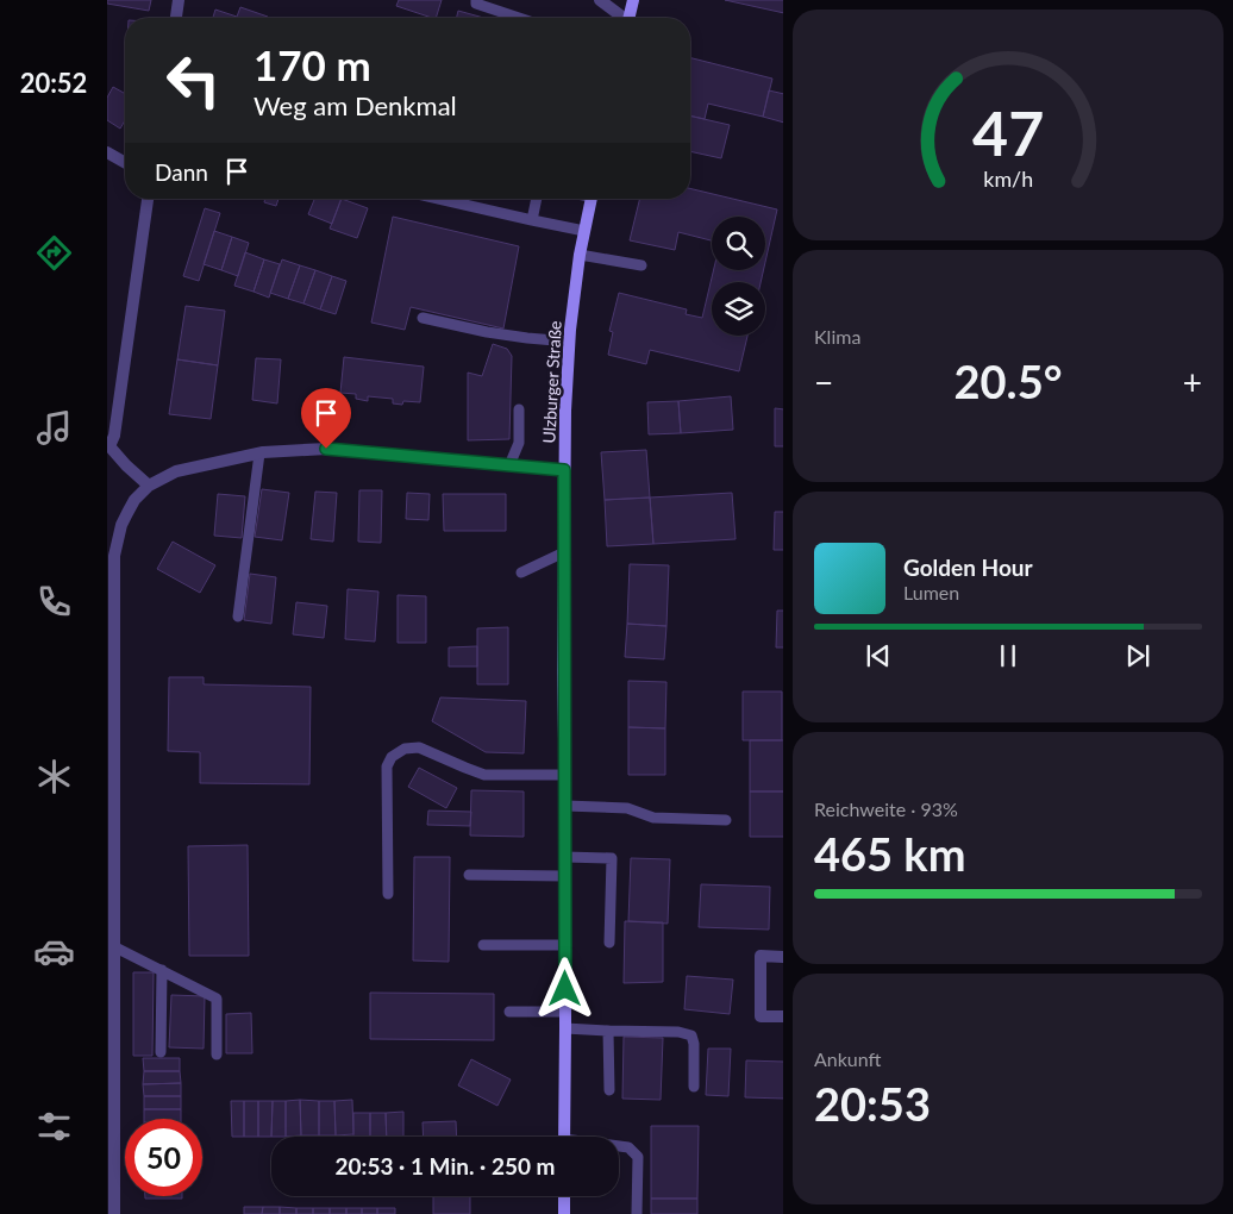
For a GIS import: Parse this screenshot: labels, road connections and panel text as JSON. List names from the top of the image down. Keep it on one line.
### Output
{"streets":{"main road":["Ulzburger Straße"]},"page":{"tabs":"20:52","turn":["170 m","Weg am Denkmal"],"then":"Dann","tile":["Klima",["Reichweite · 93%","465 km"],["Ankunft","20:53"]],"heat":["−","20.5°","+"],"song":["Golden Hour","Lumen"],"limit":"50","trip":"20:53 · 1 Min. · 250 m","gauge":["47","km/h"]}}
